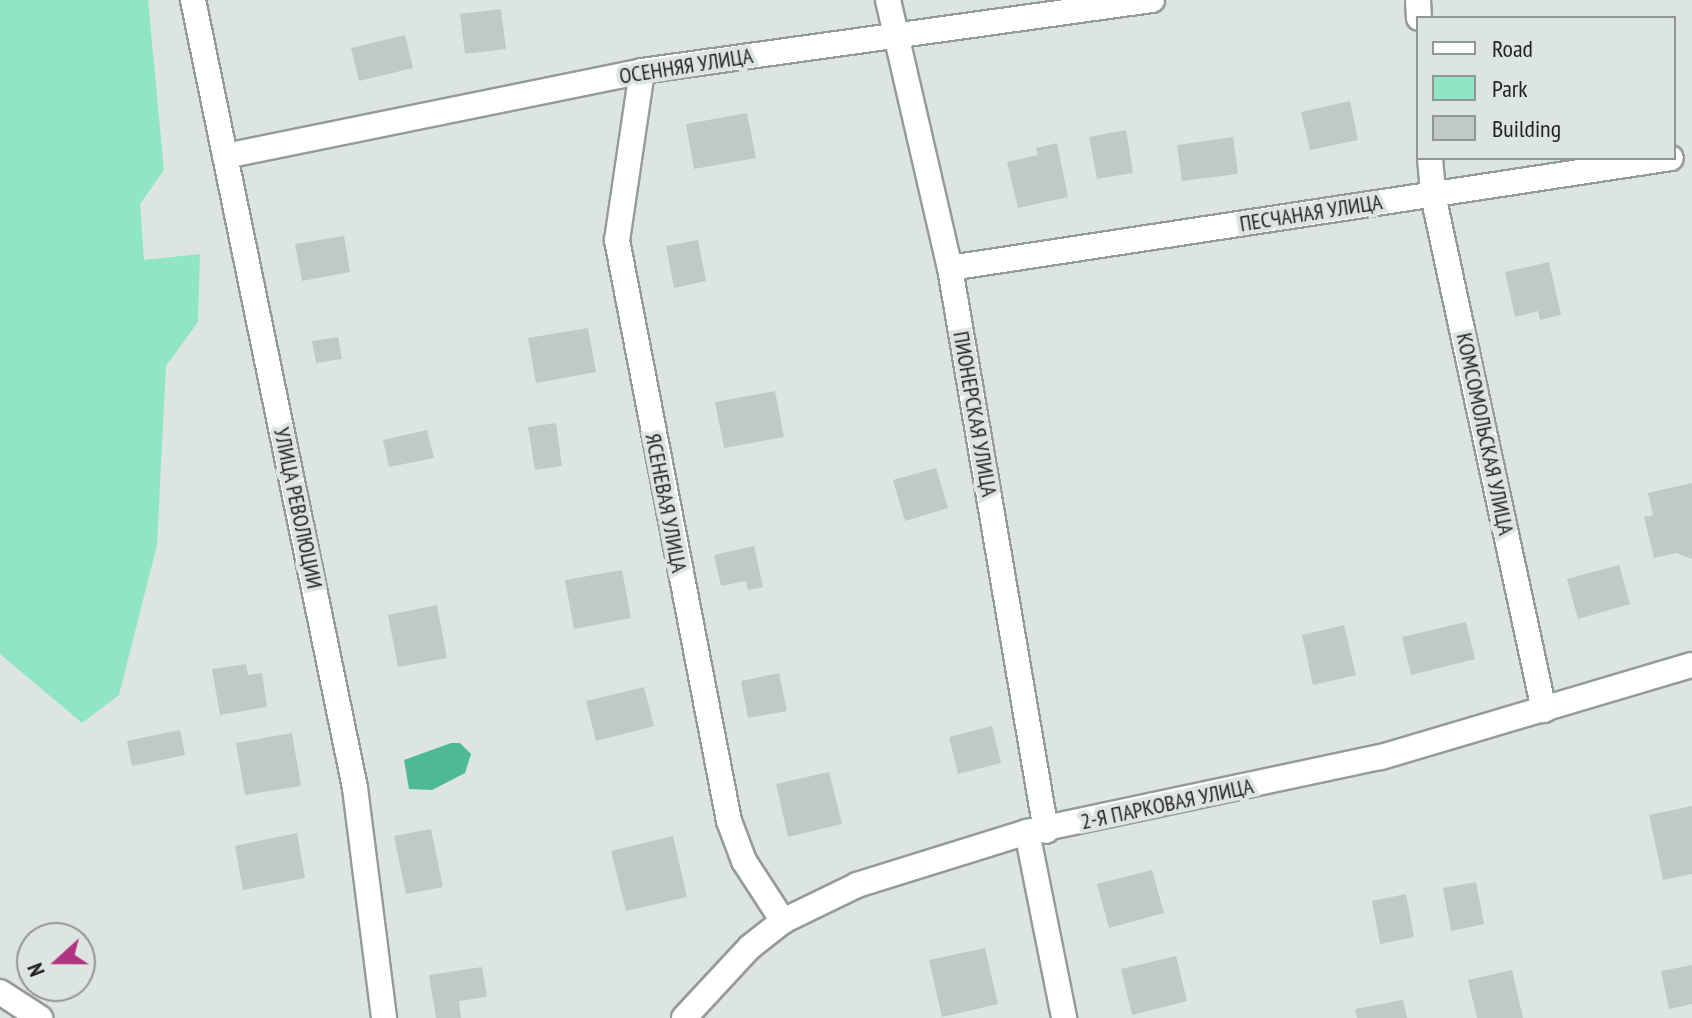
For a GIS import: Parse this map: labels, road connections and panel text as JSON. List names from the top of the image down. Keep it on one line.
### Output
{"streets":{"street":["ОСЕННЯЯ УЛИЦА","ПЕСЧАНАЯ УЛИЦА","ПИОНЕРСКАЯ УЛИЦА","КОМСОМОЛЬСКАЯ УЛИЦА","ЯСЕНЕВАЯ УЛИЦА","УЛИЦА РЕВОЛЮЦИИ","2-Я ПАРКОВАЯ УЛИЦА"]},"crossings":[["ОСЕННЯЯ УЛИЦА","ПИОНЕРСКАЯ УЛИЦА"],["ОСЕННЯЯ УЛИЦА","ЯСЕНЕВАЯ УЛИЦА"],["ОСЕННЯЯ УЛИЦА","УЛИЦА РЕВОЛЮЦИИ"],["ПЕСЧАНАЯ УЛИЦА","ПИОНЕРСКАЯ УЛИЦА"],["ПЕСЧАНАЯ УЛИЦА","КОМСОМОЛЬСКАЯ УЛИЦА"],["ПИОНЕРСКАЯ УЛИЦА","2-Я ПАРКОВАЯ УЛИЦА"],["КОМСОМОЛЬСКАЯ УЛИЦА","2-Я ПАРКОВАЯ УЛИЦА"],["ЯСЕНЕВАЯ УЛИЦА","2-Я ПАРКОВАЯ УЛИЦА"]],"legend":["Road","Park","Building"],"north":"left"}
